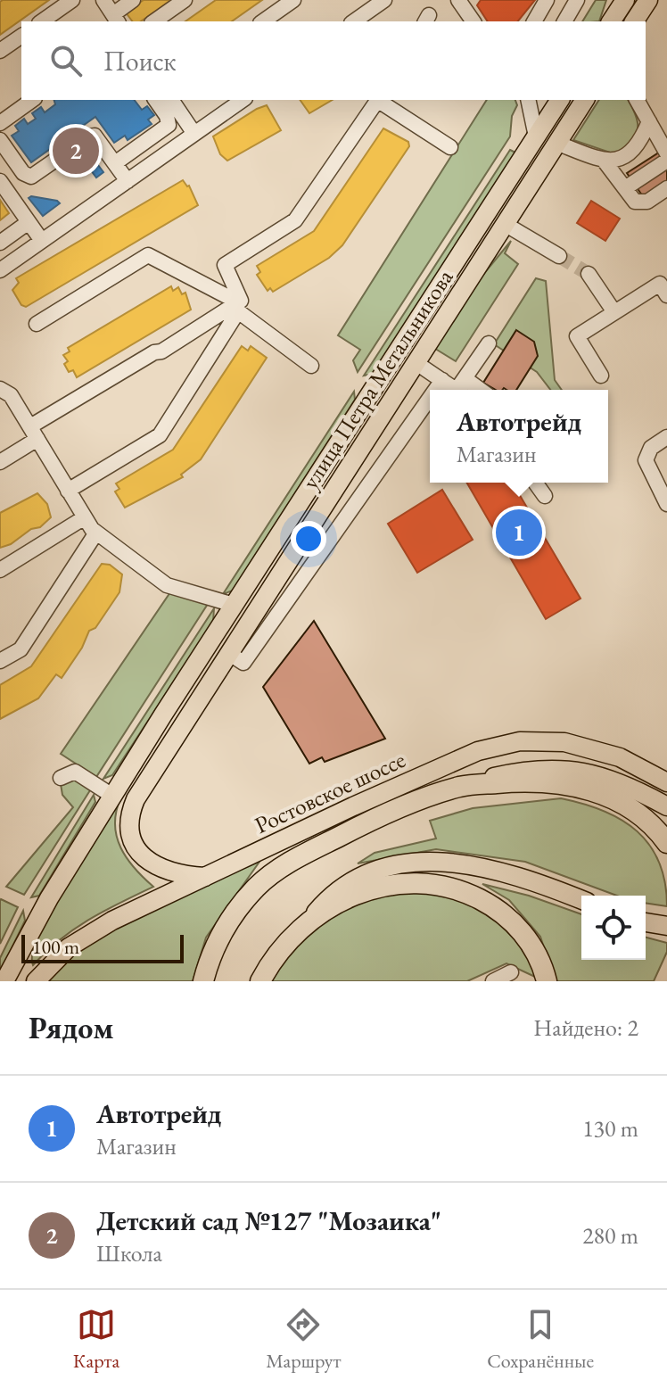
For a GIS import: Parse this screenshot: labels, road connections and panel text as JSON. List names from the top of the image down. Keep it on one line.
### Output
{"streets":{"main road":["улица Петра Метальникова","Ростовское шоссе"]},"crossings":[["улица Петра Метальникова","Ростовское шоссе"]],"scale_bar":"100 m","page":{"search":"Поиск","pins":["2","1"],"popup":["Автотрейд","Магазин"],"scale":"100 m","heading":["Рядом","Найдено: 2"],"list":[{"mark":"1","name":"Автотрейд","note":"Магазин","value":"130 m"},{"mark":"2","name":"Детский сад №127 \"Мозаика\"","note":"Школа","value":"280 m"}],"nav":["Карта","Маршрут","Сохранённые"]}}
